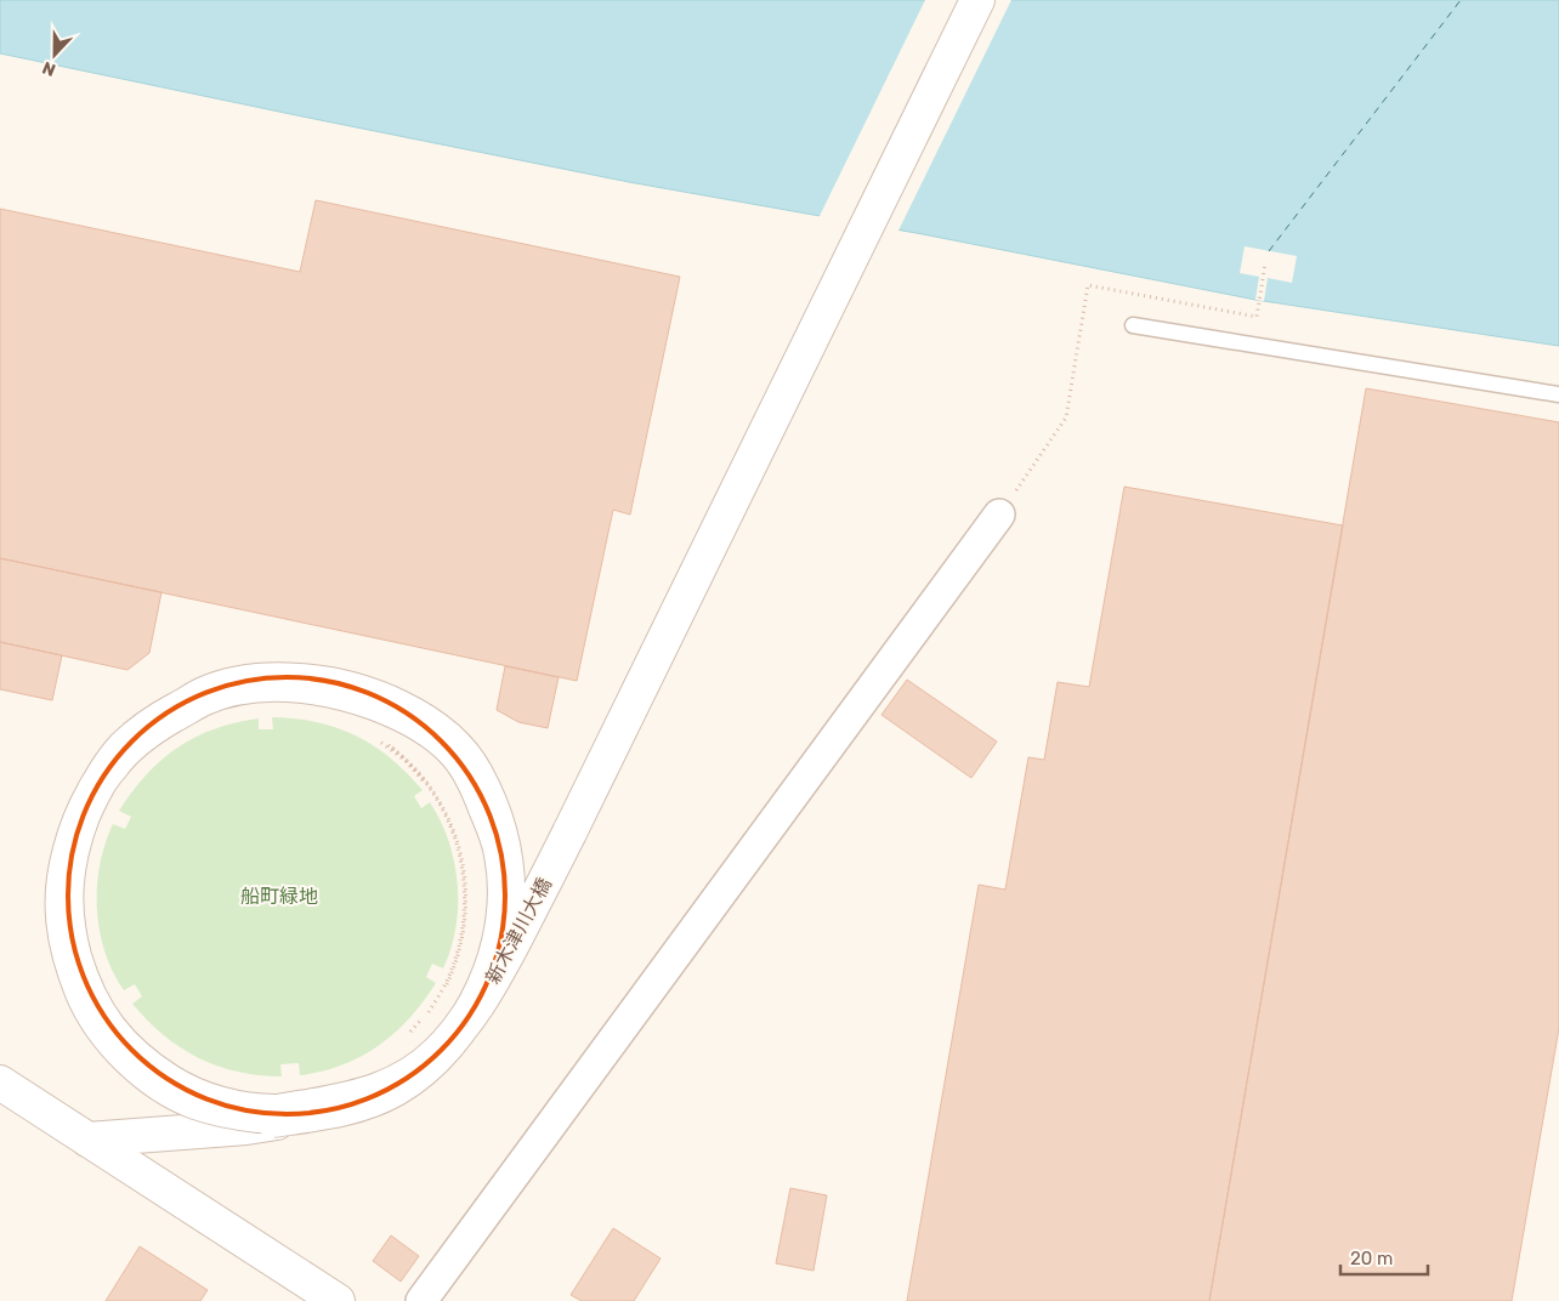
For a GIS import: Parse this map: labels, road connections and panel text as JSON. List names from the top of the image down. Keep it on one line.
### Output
{"streets":{"street":["新木津川大橋"]},"parks":["船町緑地"],"scale_bar":"20 m","north":"bottom"}
